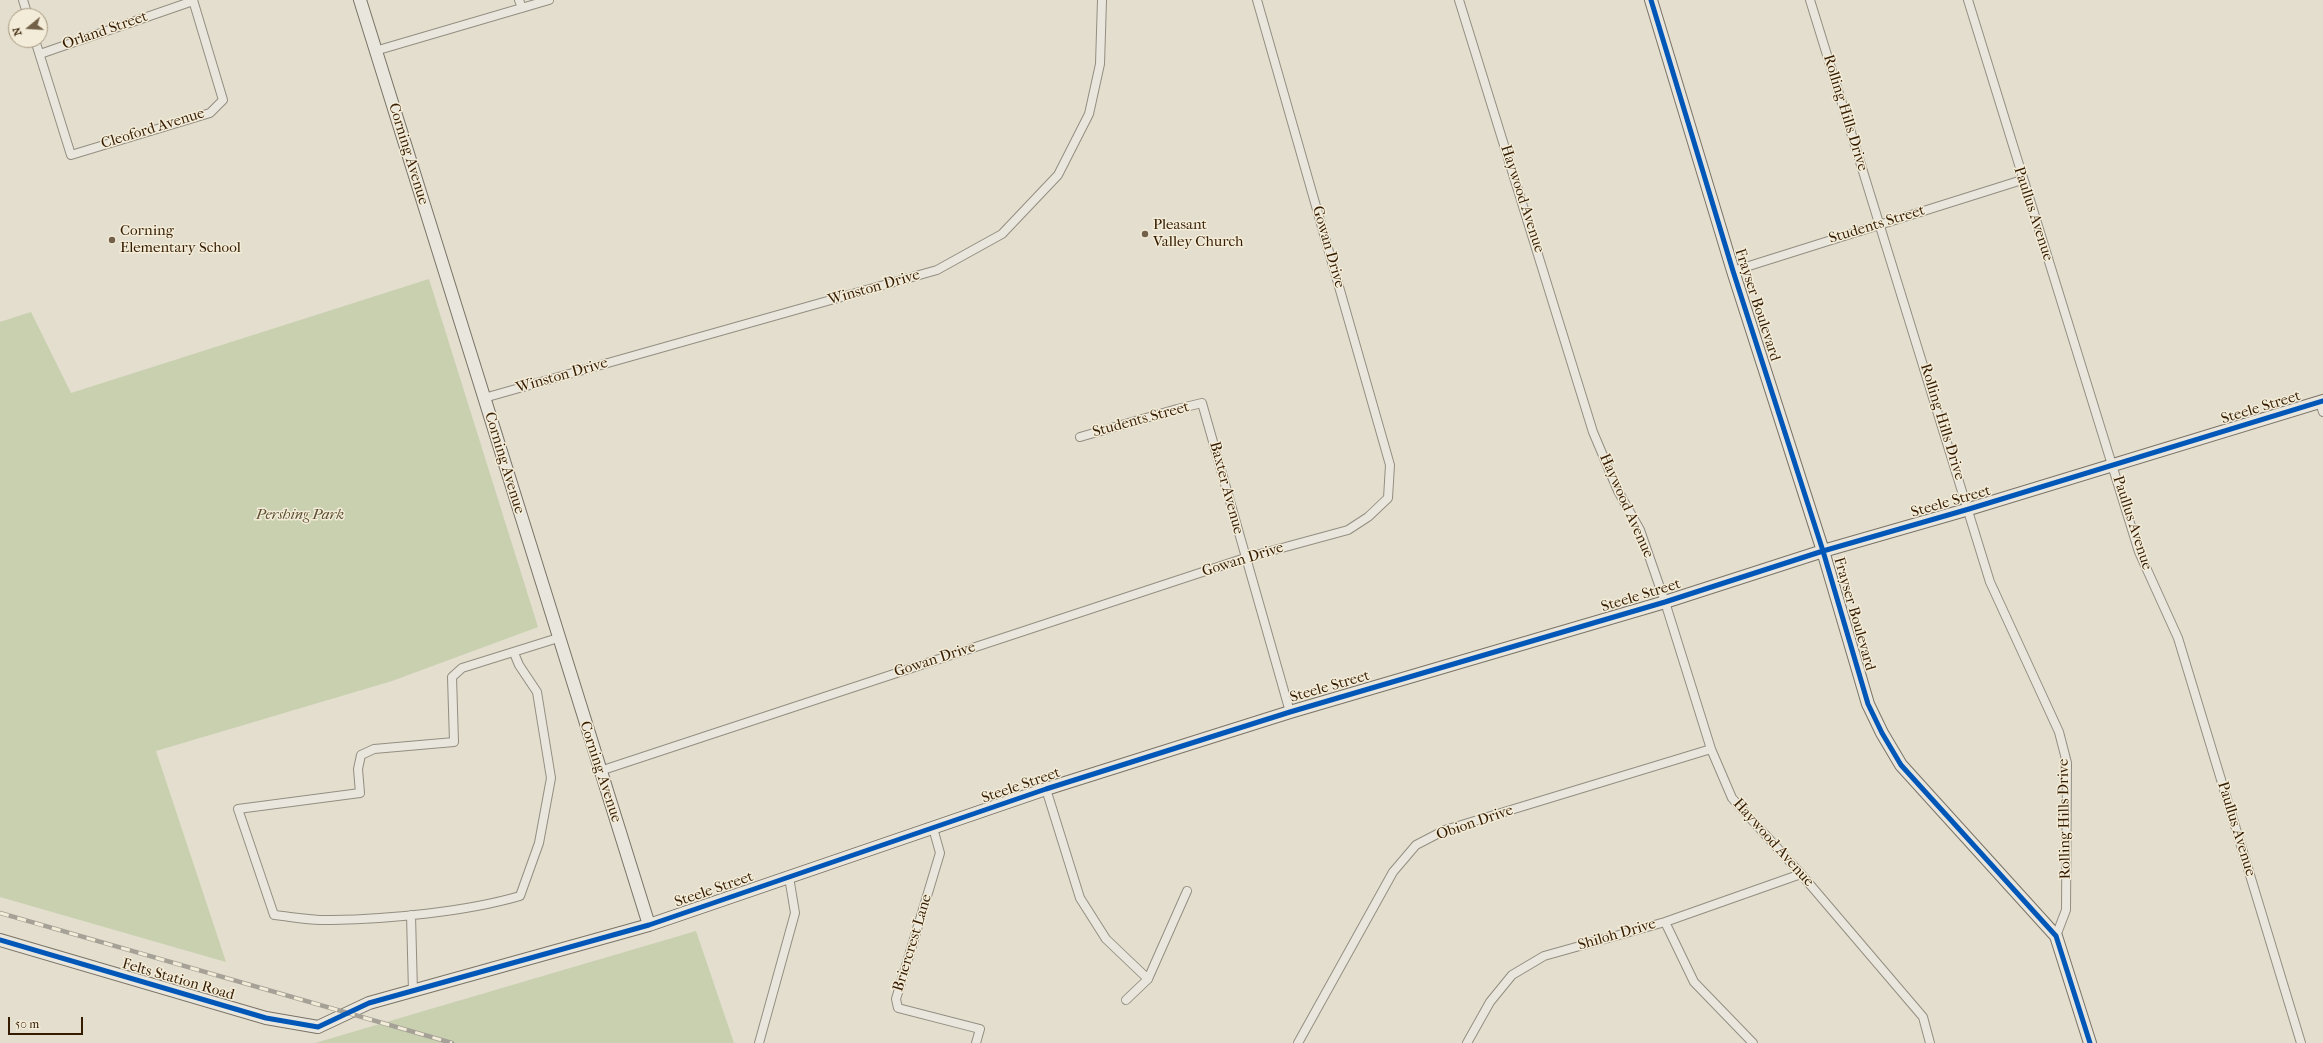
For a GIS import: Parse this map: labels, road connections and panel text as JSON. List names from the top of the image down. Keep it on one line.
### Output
{"streets":{"street":["Orland Street","Rolling Hills Drive","Cleoford Avenue","Corning Avenue","Haywood Avenue","Paullus Avenue","Students Street","Gowan Drive","Winston Drive","Frayser Boulevard","Steele Street","Baxter Avenue","Obion Drive","Shiloh Drive","Briercrest Lane","Felts Station Road"]},"crossings":[["Orland Street","Cleoford Avenue"],["Rolling Hills Drive","Students Street"],["Rolling Hills Drive","Frayser Boulevard"],["Rolling Hills Drive","Steele Street"],["Corning Avenue","Gowan Drive"],["Corning Avenue","Winston Drive"],["Corning Avenue","Steele Street"],["Haywood Avenue","Steele Street"],["Haywood Avenue","Obion Drive"],["Haywood Avenue","Shiloh Drive"],["Paullus Avenue","Students Street"],["Paullus Avenue","Steele Street"],["Students Street","Frayser Boulevard"],["Students Street","Baxter Avenue"],["Gowan Drive","Baxter Avenue"],["Frayser Boulevard","Steele Street"],["Steele Street","Baxter Avenue"],["Steele Street","Briercrest Lane"],["Steele Street","Felts Station Road"]],"parks":["Pershing Park"],"places":["Pleasant Valley Church","Corning Elementary School"],"scale_bar":"50 m","north":"left"}
